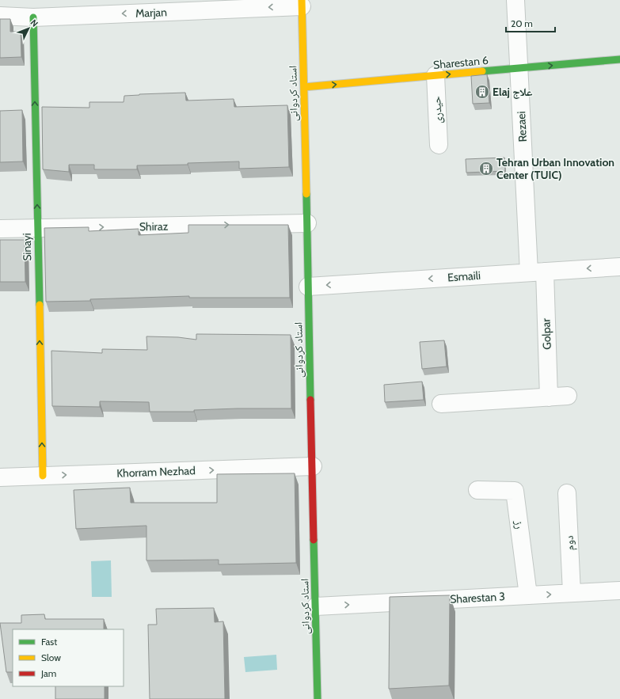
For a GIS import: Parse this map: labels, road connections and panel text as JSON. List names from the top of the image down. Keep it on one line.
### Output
{"streets":{"street":["Marjan","Sharestan 6","استاد کردوانی","حیدری","Rezaei","Shiraz","Sinayi","Esmaili","Golpar","Khorram Nezhad","رز","دوم","Sharestan 3"]},"crossings":[["Marjan","استاد کردوانی"],["Marjan","Sinayi"],["Sharestan 6","استاد کردوانی"],["Sharestan 6","حیدری"],["Sharestan 6","Rezaei"],["استاد کردوانی","Shiraz"],["استاد کردوانی","Esmaili"],["استاد کردوانی","Khorram Nezhad"],["استاد کردوانی","Sharestan 3"],["Rezaei","Esmaili"],["Rezaei","Golpar"],["Shiraz","Sinayi"],["Sinayi","Khorram Nezhad"],["Esmaili","Golpar"],["رز","Sharestan 3"],["دوم","Sharestan 3"]],"one_way":["Marjan","Sharestan 6","Shiraz","Sinayi","Khorram Nezhad","Sharestan 3"],"places":{"building":["Elaj علاج","Tehran Urban Innovation Center (TUIC)"]},"legend":["Fast","Slow","Jam"],"scale_bar":"20 m","north":"top right"}
